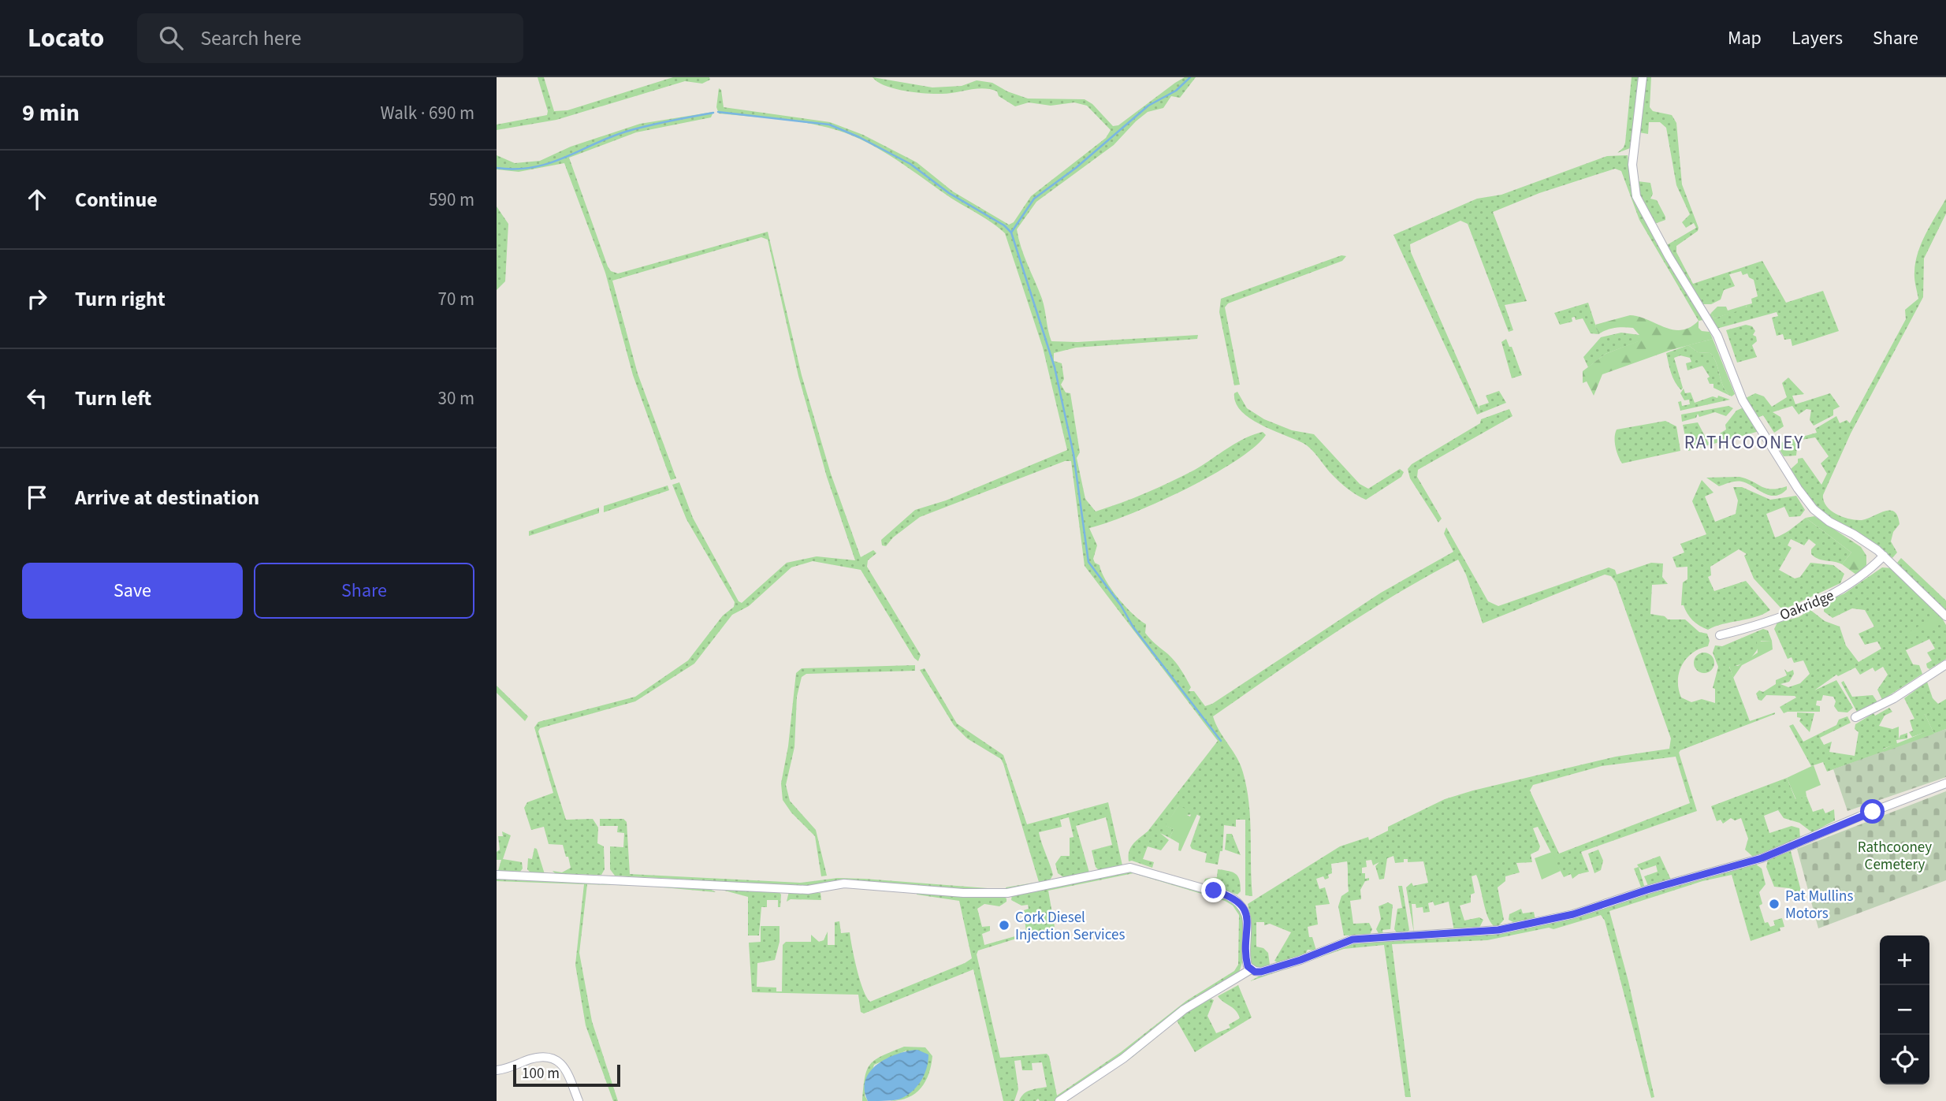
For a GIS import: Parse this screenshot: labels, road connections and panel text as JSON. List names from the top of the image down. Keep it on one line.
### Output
{"streets":{"street":["Oakridge"]},"districts":["RATHCOONEY"],"parks":["Rathcooney Cemetery"],"places":["Pat Mullins Motors","Cork Diesel Injection Services"],"scale_bar":"100 m","page":{"header":"Locato","search":"Search here","nav":["Map","Layers","Share"],"heading":["9 min","Walk · 690 m"],"list":[["Continue","590 m"],["Turn right","70 m"],["Turn left","30 m"],"Arrive at destination"],"buttons":["Save","Share"],"map_buttons":["+","−"],"scale":"100 m"}}
